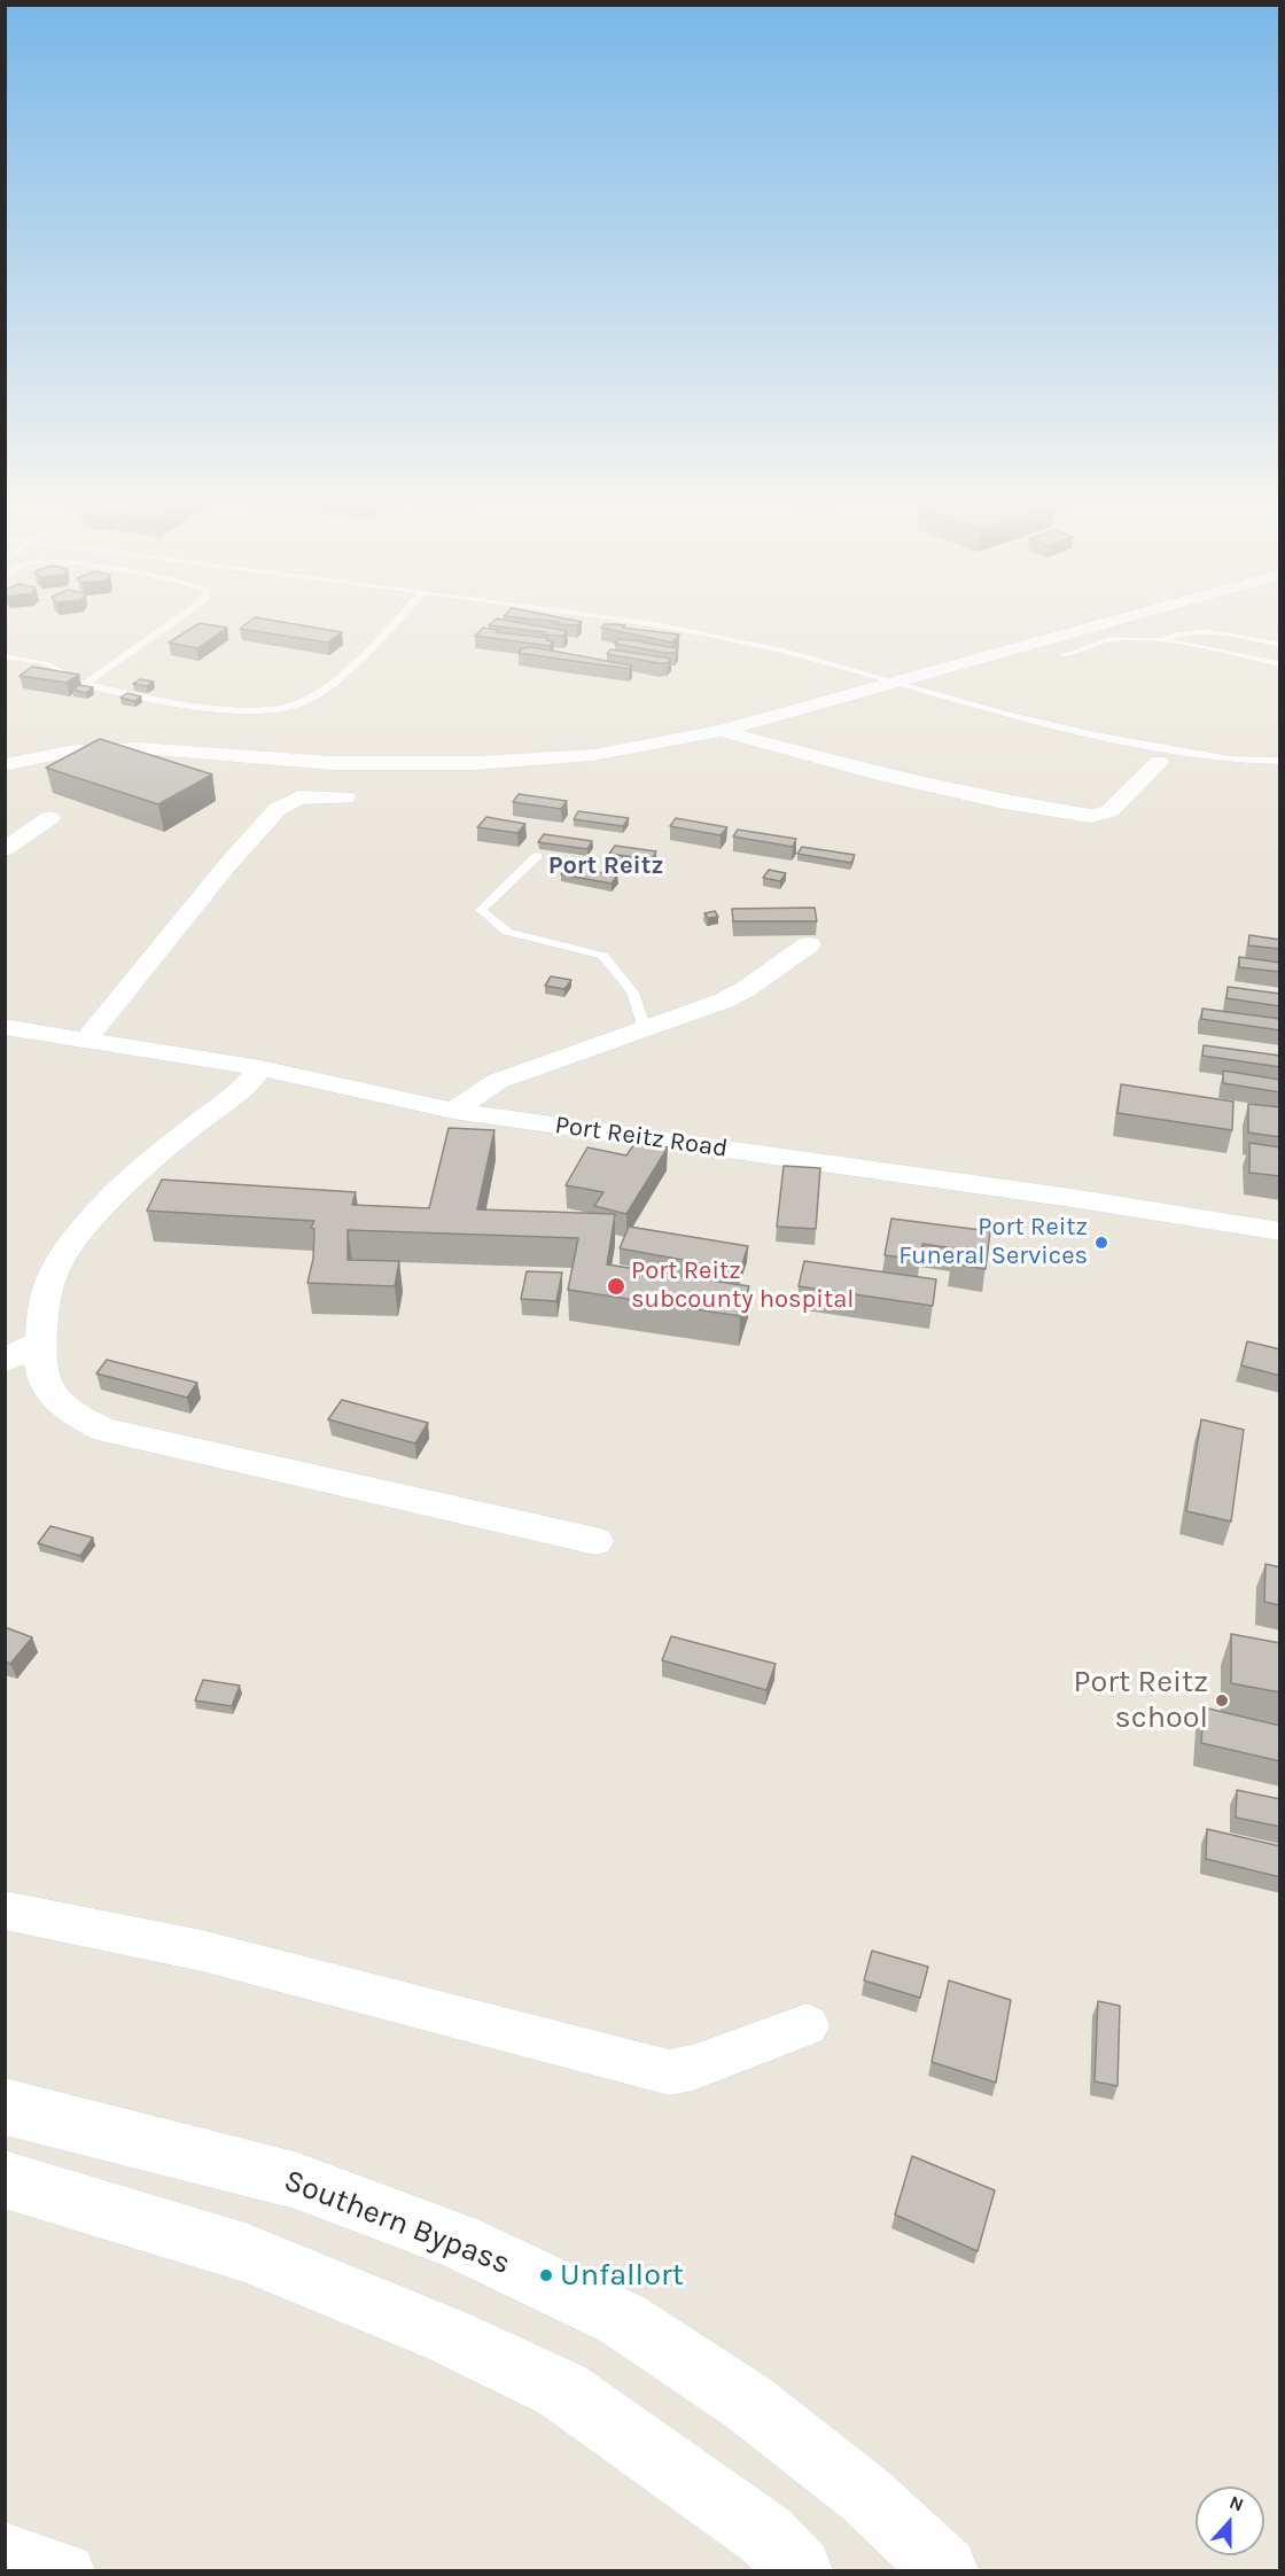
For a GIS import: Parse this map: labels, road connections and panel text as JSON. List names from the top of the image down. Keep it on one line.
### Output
{"streets":{"main road":["Southern Bypass"],"street":["Port Reitz Road"]},"districts":["Port Reitz"],"places":["Port Reitz Funeral Services","Port Reitz subcounty hospital","Port Reitz school","Unfallort"],"north":"top"}
